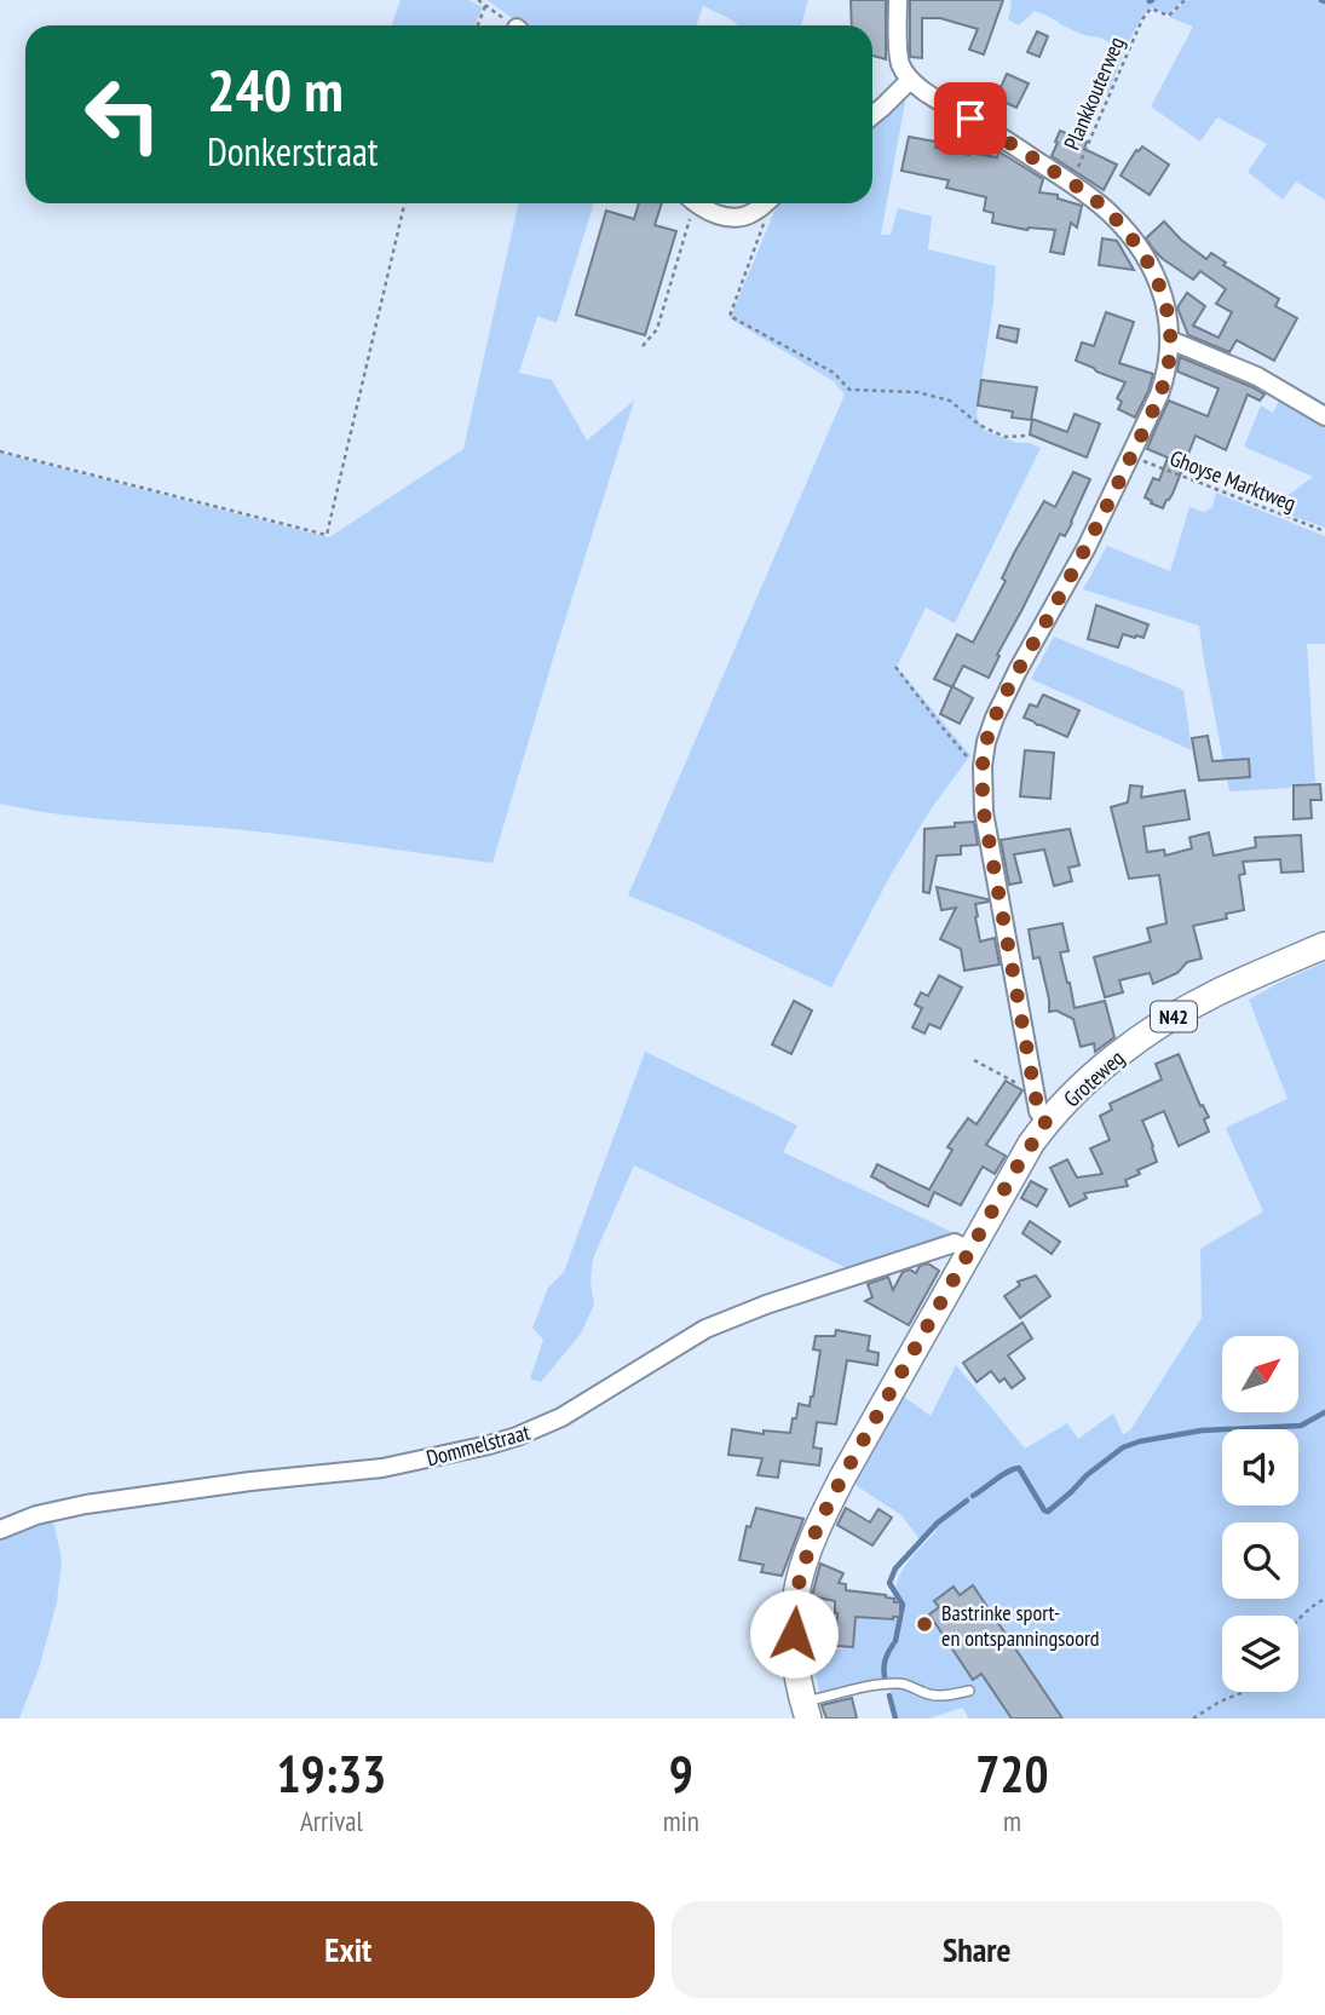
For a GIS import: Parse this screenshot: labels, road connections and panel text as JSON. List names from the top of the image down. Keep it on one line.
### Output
{"streets":{"main road":["N42","Groteweg"],"street":["Dommelstraat"],"path":["Plankkouterweg","Ghoyse Marktweg"]},"crossings":[["Groteweg","Dommelstraat"]],"places":["Bastrinke sport- en ontspanningsoord"],"north":"top right","page":{"turn":["240 m","Donkerstraat"],"eta":["19:33","Arrival","9","min","720","m"],"buttons":["Exit","Share"]}}
